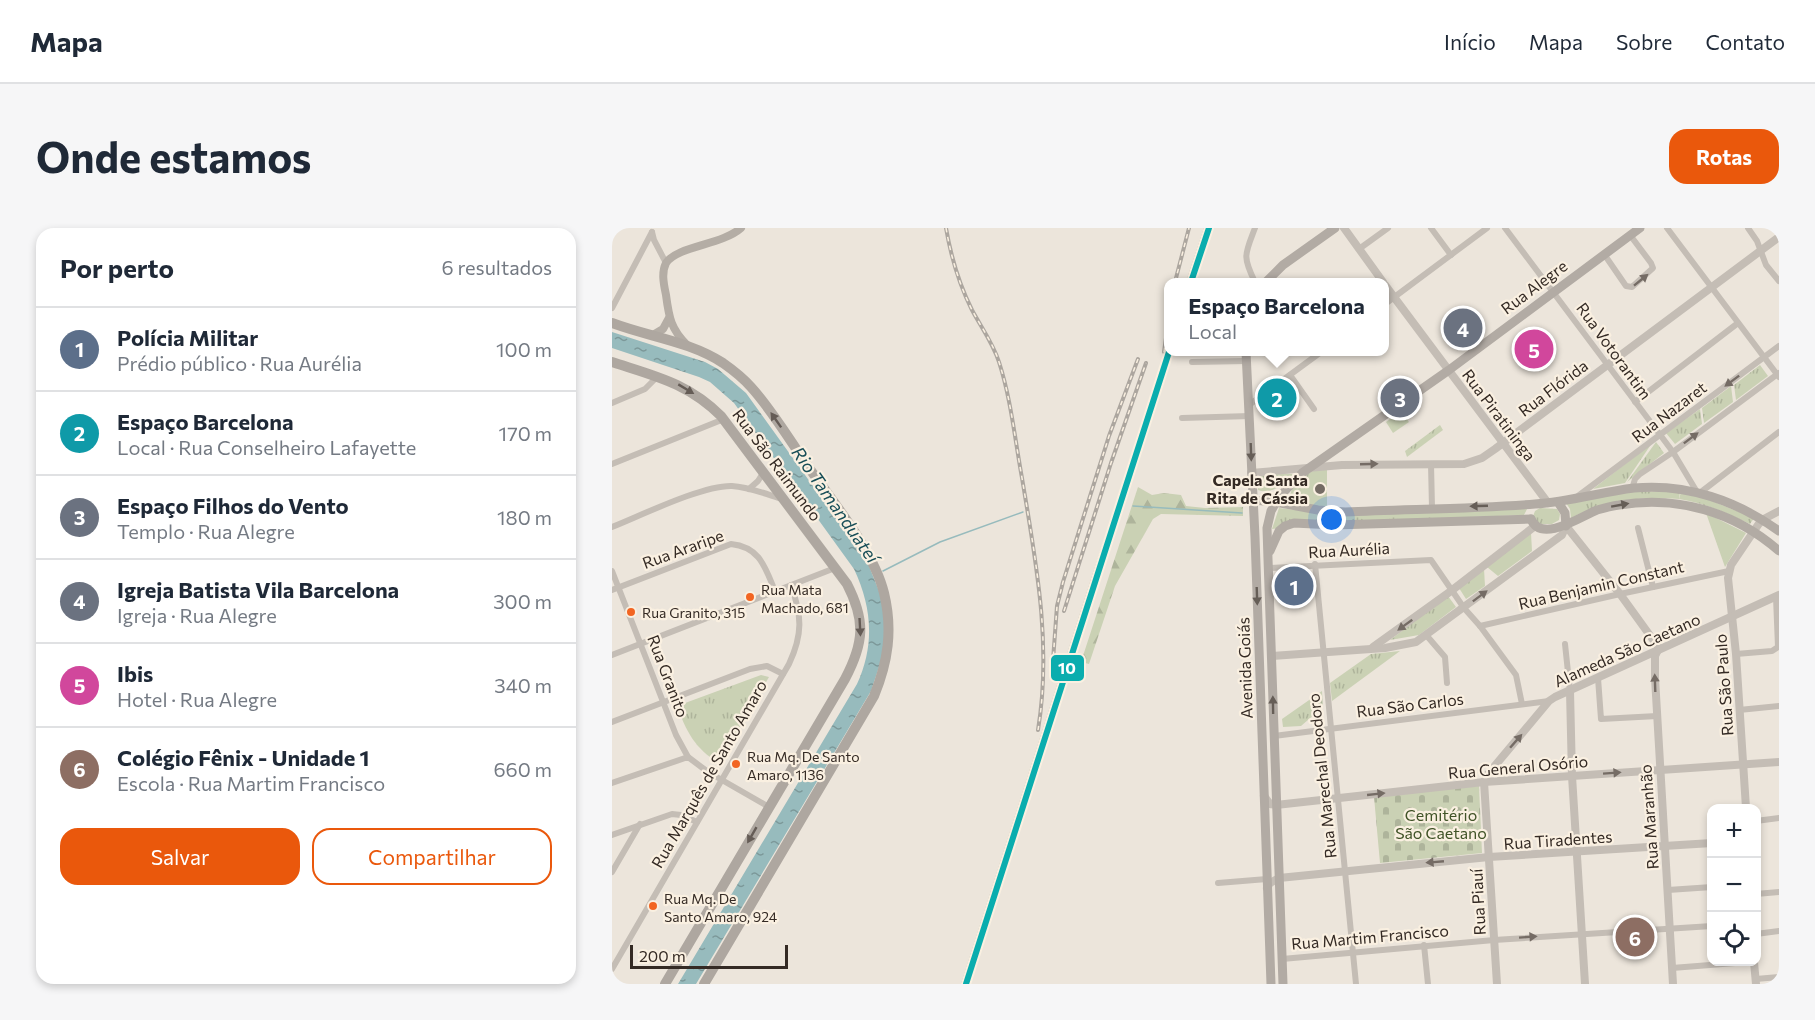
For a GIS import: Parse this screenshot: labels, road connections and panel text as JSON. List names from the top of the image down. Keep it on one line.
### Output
{"streets":{"highway":["Rua São Raimundo"],"main road":["Rua Alegre","Avenida Goiás"],"street":["Rua Votorantim","Rua Flórida","Rua Nazaret","Rua Piratininga","Rua Araripe","Rua Aurélia","Rua Benjamin Constant","Alameda São Caetano","Rua Granito","Rua São Paulo","Rua São Carlos","Rua General Osório","Rua Marquês de Santo Amaro","Rua Marechal Deodoro","Rua Maranhão","Rua Tiradentes","Rua Piauí","Rua Martim Francisco"]},"crossings":[["Rua Alegre","Rua Votorantim"],["Rua Alegre","Rua Flórida"],["Rua Alegre","Rua Piratininga"],["Rua Alegre","Avenida Goiás"],["Rua Votorantim","Rua Flórida"],["Rua Votorantim","Rua Nazaret"],["Rua Flórida","Rua Piratininga"],["Rua Flórida","Avenida Goiás"],["Rua Araripe","Rua Granito"],["Rua Aurélia","Avenida Goiás"],["Rua Aurélia","Rua Marechal Deodoro"],["Rua Benjamin Constant","Rua São Paulo"],["Alameda São Caetano","Rua São Paulo"],["Alameda São Caetano","Rua São Carlos"],["Alameda São Caetano","Rua General Osório"],["Alameda São Caetano","Rua Maranhão"],["Alameda São Caetano","Rua Piauí"],["Avenida Goiás","Rua São Carlos"],["Avenida Goiás","Rua General Osório"],["Avenida Goiás","Rua Tiradentes"],["Avenida Goiás","Rua Martim Francisco"],["Rua São Paulo","Rua General Osório"],["Rua São Carlos","Rua Marechal Deodoro"],["Rua General Osório","Rua Marechal Deodoro"],["Rua General Osório","Rua Maranhão"],["Rua General Osório","Rua Piauí"],["Rua Marechal Deodoro","Rua Tiradentes"],["Rua Marechal Deodoro","Rua Martim Francisco"],["Rua Maranhão","Rua Tiradentes"],["Rua Maranhão","Rua Martim Francisco"],["Rua Tiradentes","Rua Piauí"],["Rua Piauí","Rua Martim Francisco"]],"one_way":["Rua São Raimundo","Rua General Osório"],"water":["Rio Tamanduateí"],"parks":["Cemitério São Caetano"],"places":["Capela Santa Rita de Cássia","Rua Mata Machado, 681","Rua Granito, 315","Rua Mq. De Santo Amaro, 1136","Rua Mq. De Santo Amaro, 924"],"lines":["transit line 10"],"scale_bar":"200 m","page":{"header":"Mapa","nav":["Início","Mapa","Sobre","Contato"],"buttons":["Rotas",["Salvar","Compartilhar"]],"title":"Onde estamos","heading":["Por perto","6 resultados"],"popup":["Espaço Barcelona","Local"],"list":[{"mark":"1","name":"Polícia Militar","note":"Prédio público · Rua Aurélia","value":"100 m"},{"mark":"2","name":"Espaço Barcelona","note":"Local · Rua Conselheiro Lafayette","value":"170 m"},{"mark":"3","name":"Espaço Filhos do Vento","note":"Templo · Rua Alegre","value":"180 m"},{"mark":"4","name":"Igreja Batista Vila Barcelona","note":"Igreja · Rua Alegre","value":"300 m"},{"mark":"5","name":"Ibis","note":"Hotel · Rua Alegre","value":"340 m"},{"mark":"6","name":"Colégio Fênix - Unidade 1","note":"Escola · Rua Martim Francisco","value":"660 m"}],"pins":["4","5","2","3","1","6"],"map_buttons":["+","−"],"scale":"200 m"}}
